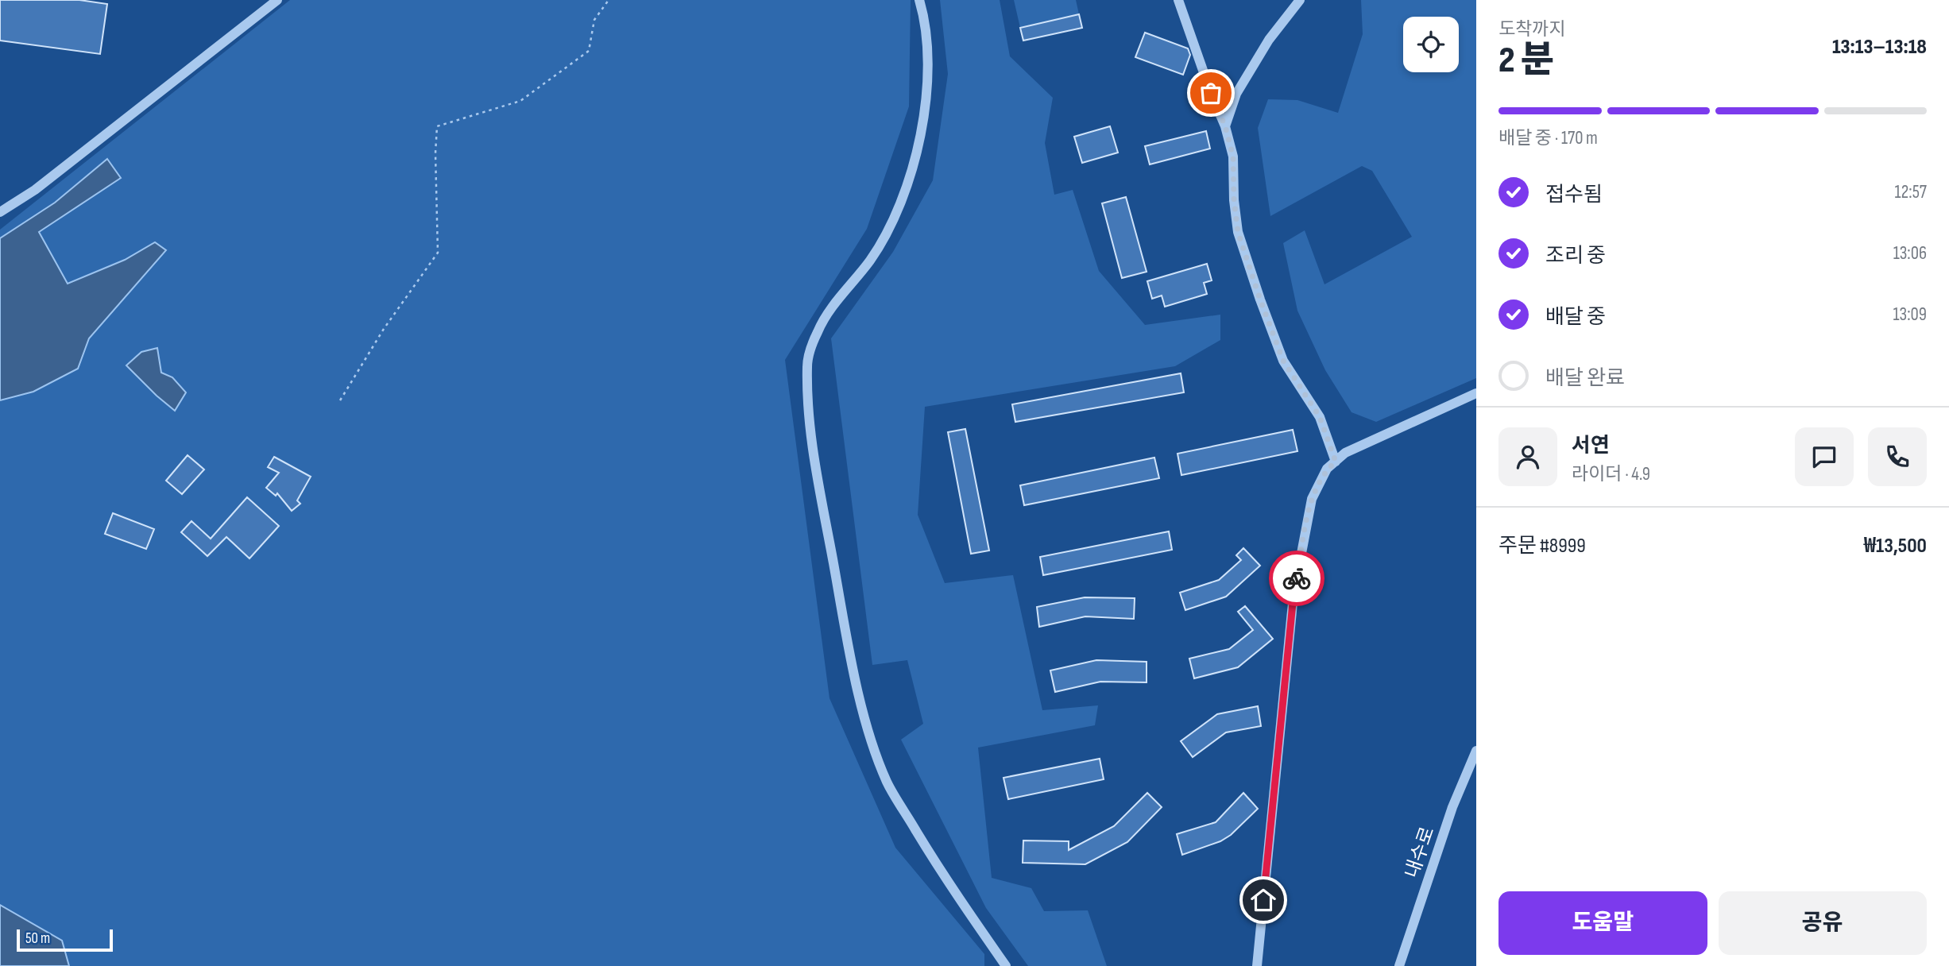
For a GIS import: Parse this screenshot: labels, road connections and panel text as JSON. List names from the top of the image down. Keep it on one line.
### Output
{"streets":{"street":["내수로"]},"scale_bar":"50 m","page":{"heading":["2 분","도착까지","13:13–13:18"],"panel":["서연","라이더 · 4.9","주문 #8999","₩13,500"],"bar":"배달 중 · 170 m","list":[["접수됨","12:57"],["조리 중","13:06"],["배달 중","13:09"],"배달 완료"],"buttons":["도움말","공유"],"scale":"50 m"}}
